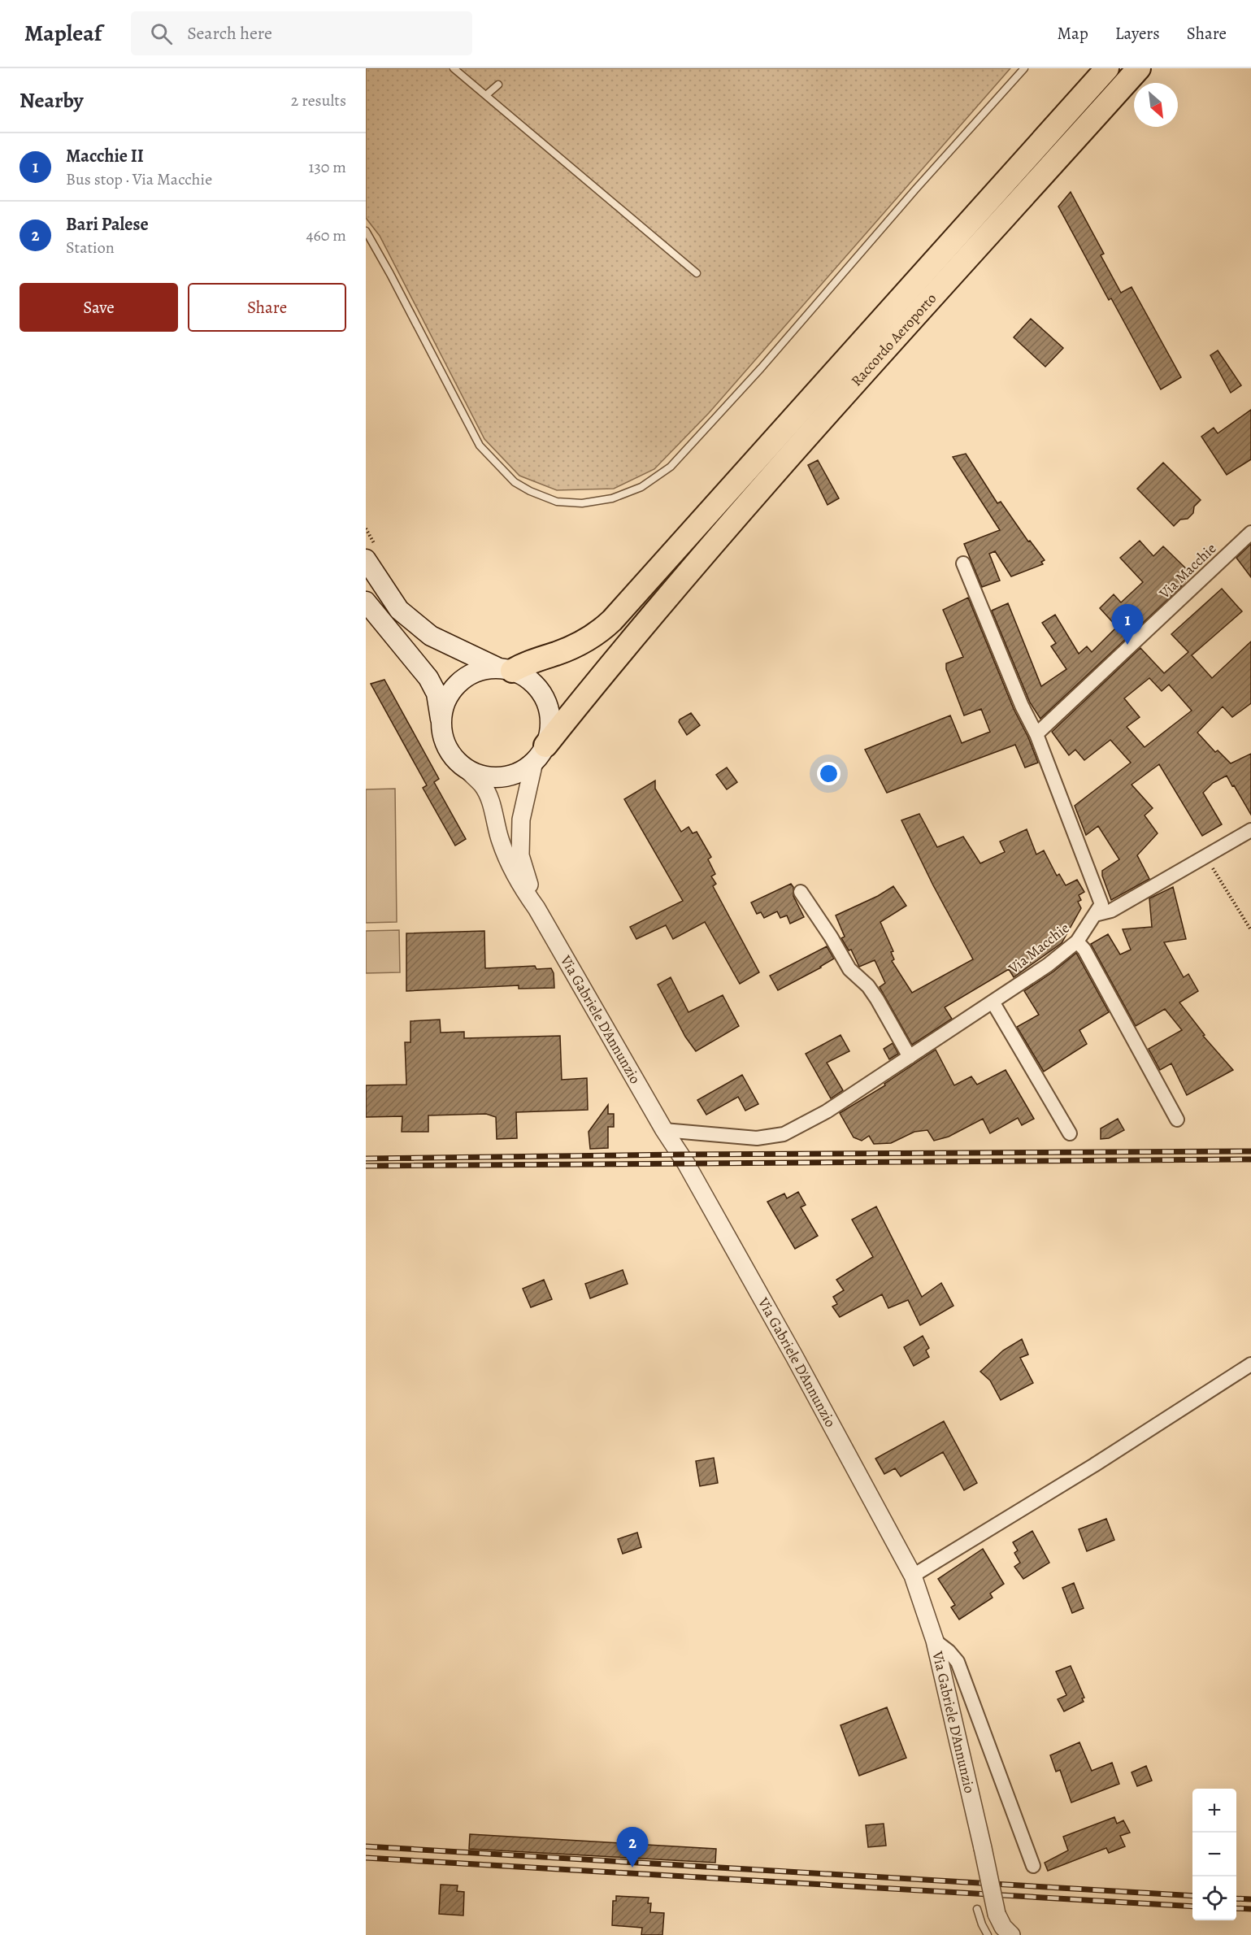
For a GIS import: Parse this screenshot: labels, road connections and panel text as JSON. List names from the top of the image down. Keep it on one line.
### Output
{"streets":{"highway":["Raccordo Aeroporto"],"street":["Via Macchie","Via Gabriele D'Annunzio"]},"crossings":[["Via Macchie","Via Gabriele D'Annunzio"]],"north":"bottom right","page":{"header":"Mapleaf","search":"Search here","nav":["Map","Layers","Share"],"heading":["Nearby","2 results"],"list":[{"mark":"1","name":"Macchie II","note":"Bus stop · Via Macchie","value":"130 m"},{"mark":"2","name":"Bari Palese","note":"Station","value":"460 m"}],"buttons":["Save","Share"],"pins":["1","2"],"map_buttons":["+","−"]}}
